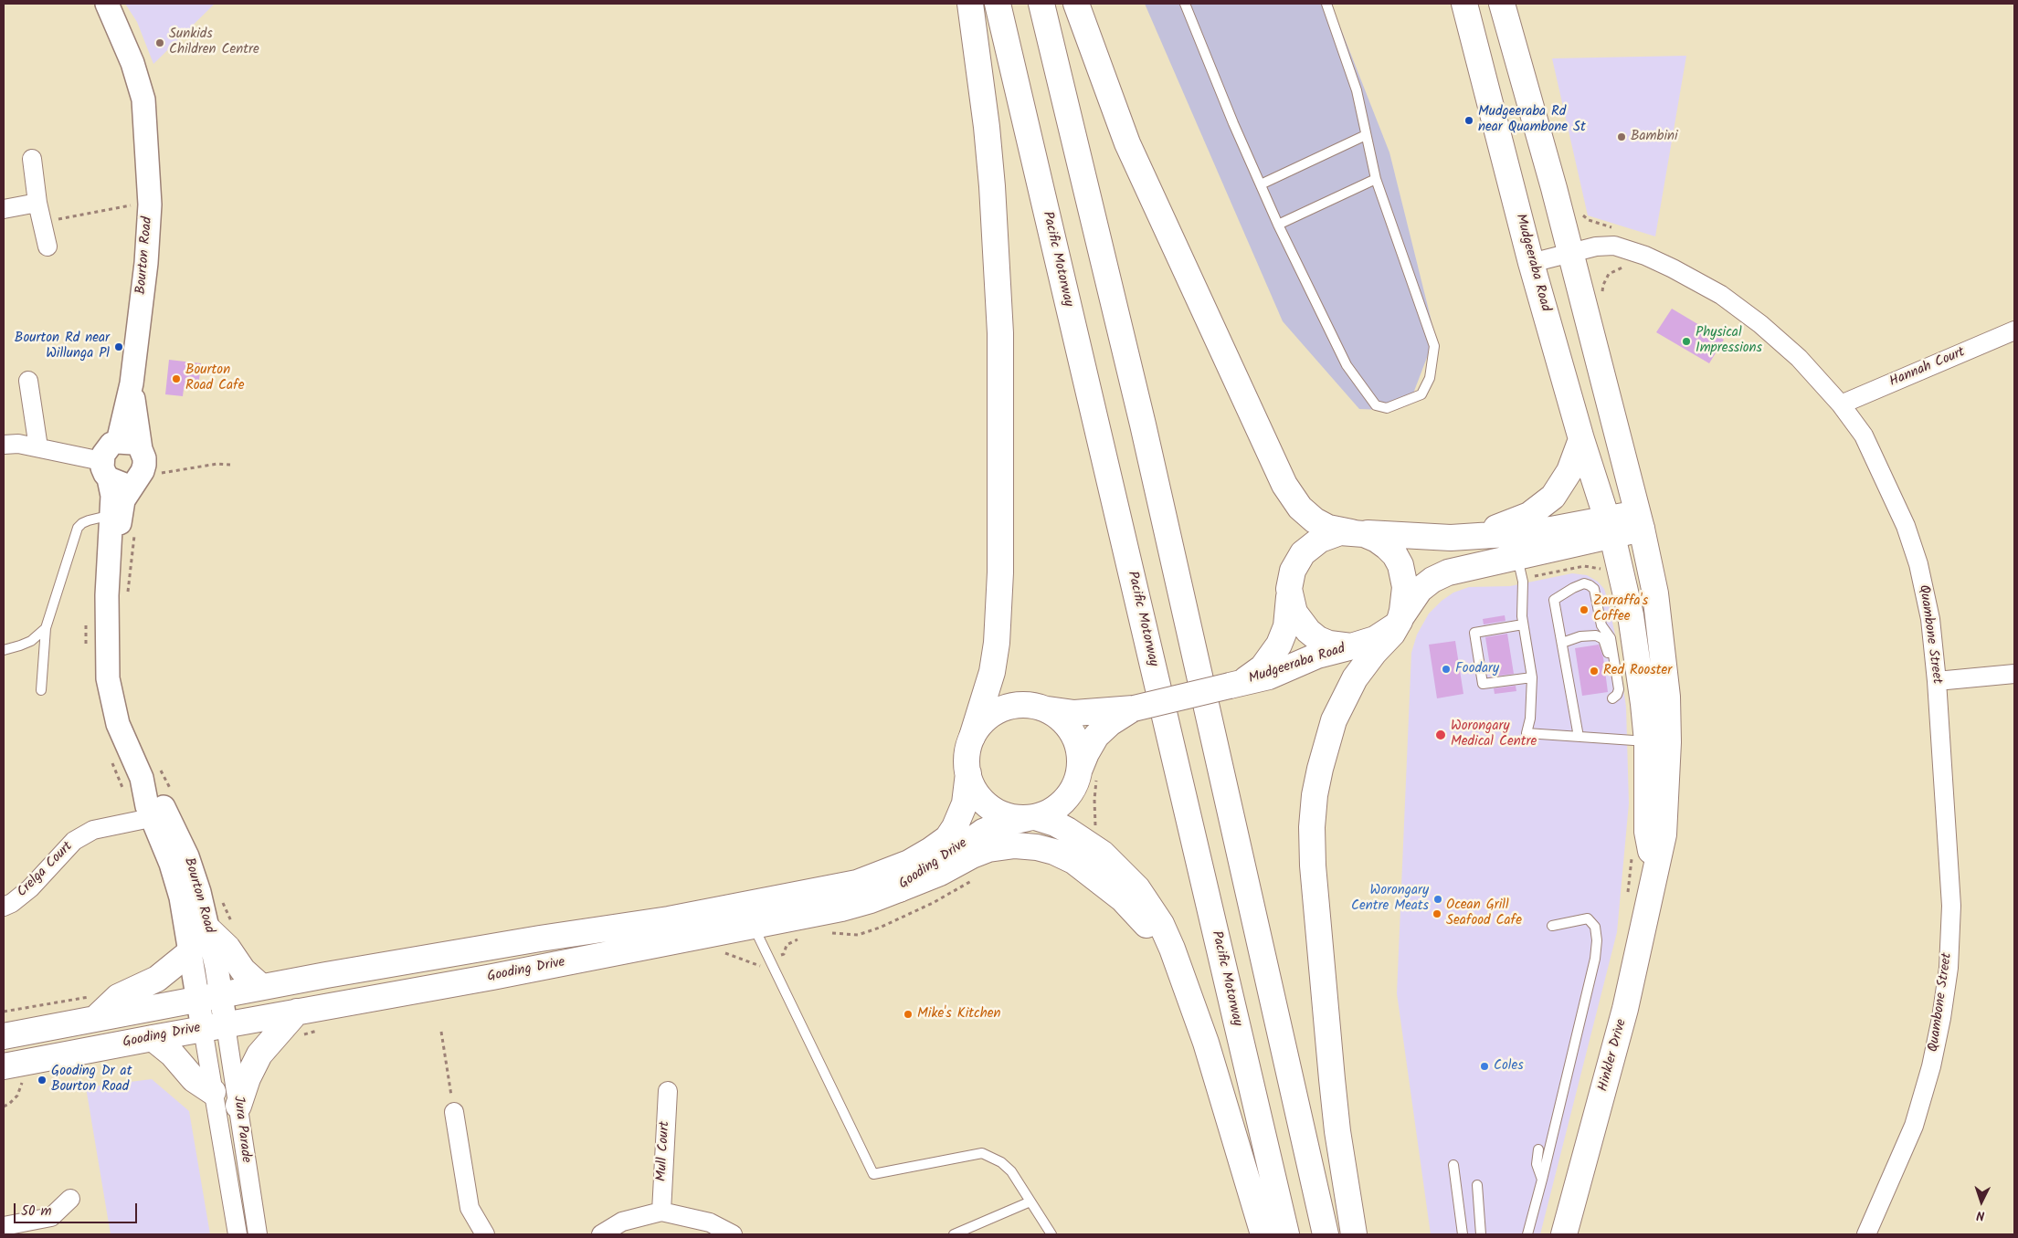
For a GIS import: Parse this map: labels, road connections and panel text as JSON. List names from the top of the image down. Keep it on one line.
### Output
{"streets":{"main road":["Pacific Motorway","Mudgeeraba Road","Gooding Drive","Hinkler Drive"],"street":["Bourton Road","Hannah Court","Quambone Street","Crelga Court","Jura Parade","Mull Court"]},"crossings":[["Bourton Road","Gooding Drive"],["Bourton Road","Crelga Court"],["Bourton Road","Jura Parade"],["Mudgeeraba Road","Quambone Street"],["Mudgeeraba Road","Gooding Drive"],["Mudgeeraba Road","Hinkler Drive"],["Hannah Court","Quambone Street"],["Gooding Drive","Jura Parade"]],"places":["Sunkids Children Centre","Mudgeeraba Rd near Quambone St","Bambini","Physical Impressions","Bourton Rd near Willunga Pl","Bourton Road Cafe","Zarraffa's Coffee","Foodary","Red Rooster","Worongary Medical Centre","Worongary Centre Meats","Ocean Grill Seafood Cafe","Mike's Kitchen","Coles","Gooding Dr at Bourton Road"],"scale_bar":"50 m","north":"bottom"}
